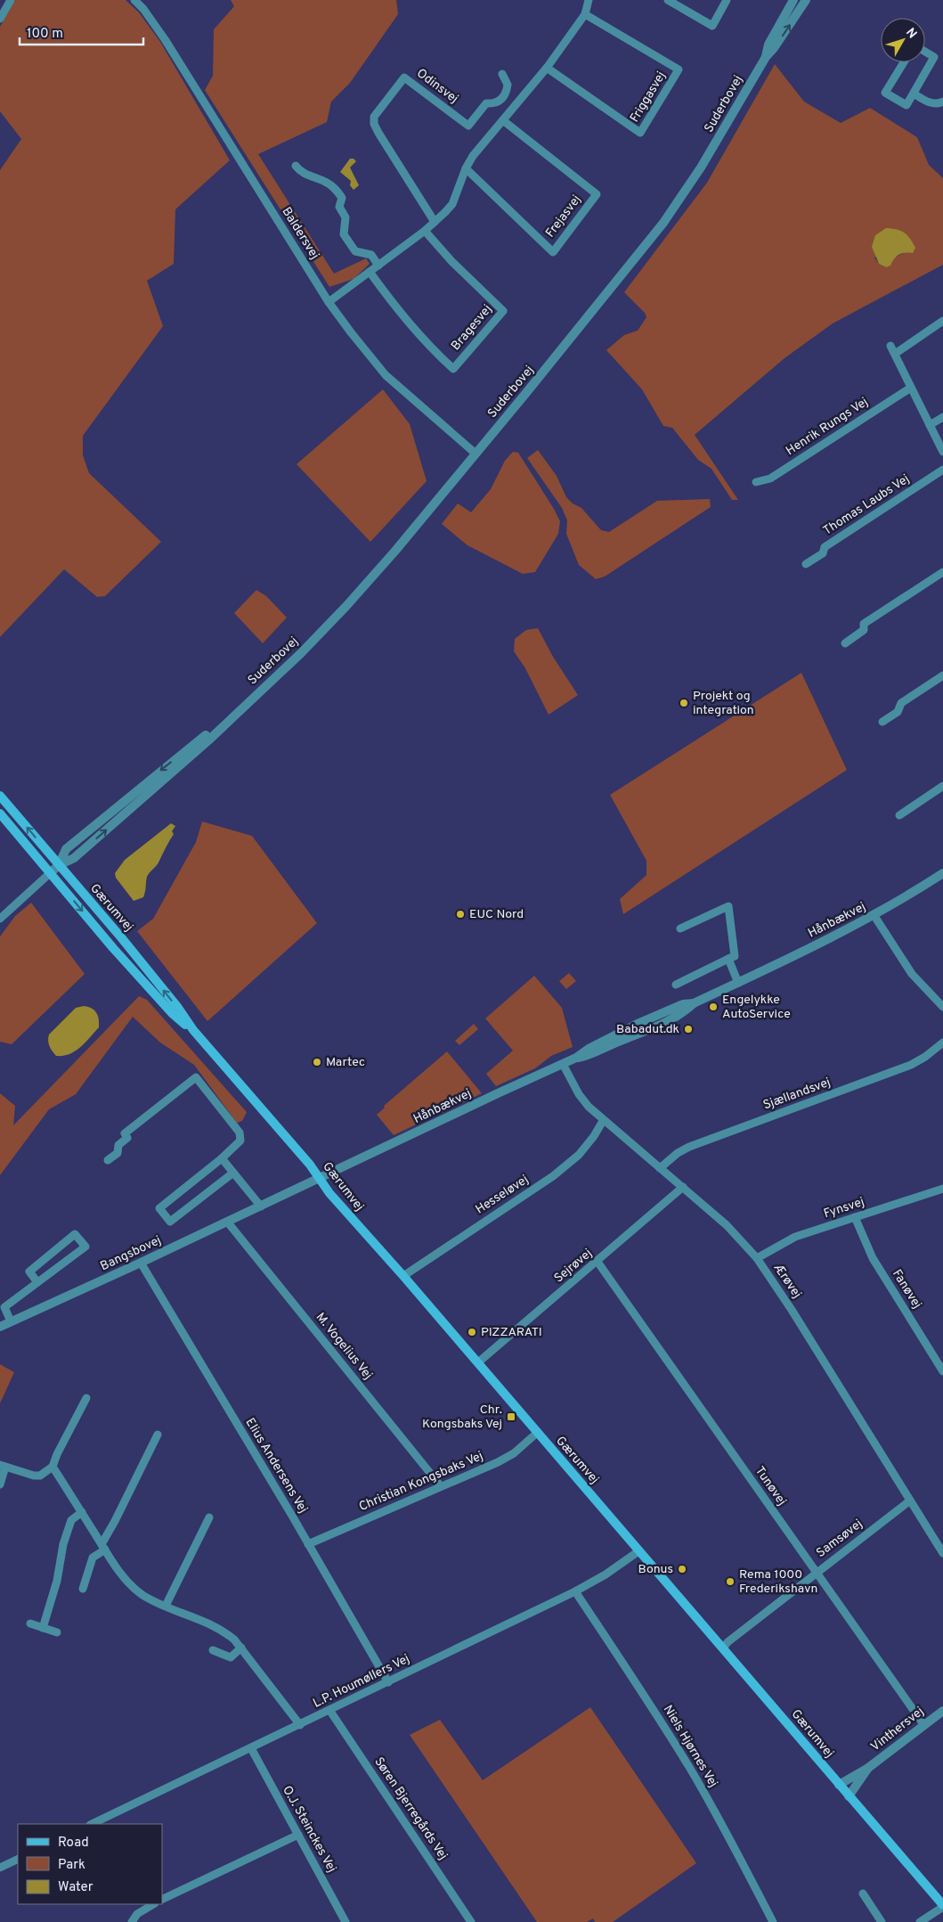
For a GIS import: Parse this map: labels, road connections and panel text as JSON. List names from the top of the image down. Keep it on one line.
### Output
{"streets":{"main road":["Gærumvej"],"street":["Odinsvej","Friggasvej","Suderbovej","Frejasvej","Baldersvej","Bragesvej","Henrik Rungs Vej","Thomas Laubs Vej","Hånbækvej","Sjællandsvej","Hesseløvej","Fynsvej","Bangsbovej","Sejrøvej","Ærøvej","Fanøvej","M. Vogelius Vej","Elius Andersens Vej","Christian Kongsbaks Vej","Tunøvej","Samsøvej","L.P. Houmøllers Vej","Vinthersvej","Niels Hjørnes Vej","Søren Bjerregårds Vej","O.J. Steinckes Vej"]},"crossings":[["Suderbovej","Baldersvej"],["Suderbovej","Gærumvej"],["Gærumvej","Hånbækvej"],["Gærumvej","Hesseløvej"],["Gærumvej","Bangsbovej"],["Gærumvej","Sejrøvej"],["Gærumvej","Christian Kongsbaks Vej"],["Gærumvej","Samsøvej"],["Gærumvej","L.P. Houmøllers Vej"],["Gærumvej","Vinthersvej"],["Hånbækvej","Bangsbovej"],["Hånbækvej","Ærøvej"],["Sjællandsvej","Ærøvej"],["Hesseløvej","Ærøvej"],["Fynsvej","Ærøvej"],["Fynsvej","Fanøvej"],["Bangsbovej","M. Vogelius Vej"],["Bangsbovej","Elius Andersens Vej"],["Sejrøvej","Ærøvej"],["Sejrøvej","Tunøvej"],["Ærøvej","Samsøvej"],["M. Vogelius Vej","Christian Kongsbaks Vej"],["Elius Andersens Vej","Christian Kongsbaks Vej"],["Elius Andersens Vej","L.P. Houmøllers Vej"],["Tunøvej","Samsøvej"],["Tunøvej","Vinthersvej"],["L.P. Houmøllers Vej","Niels Hjørnes Vej"],["L.P. Houmøllers Vej","Søren Bjerregårds Vej"],["L.P. Houmøllers Vej","O.J. Steinckes Vej"]],"places":{"other":["Projekt og integration","EUC Nord","Engelykke AutoService","Babadut.dk","Martec","PIZZARATI","Bonus","Rema 1000 Frederikshavn"],"transit":["Chr. Kongsbaks Vej"]},"legend":["Road","Park","Water"],"scale_bar":"100 m","north":"top right"}
